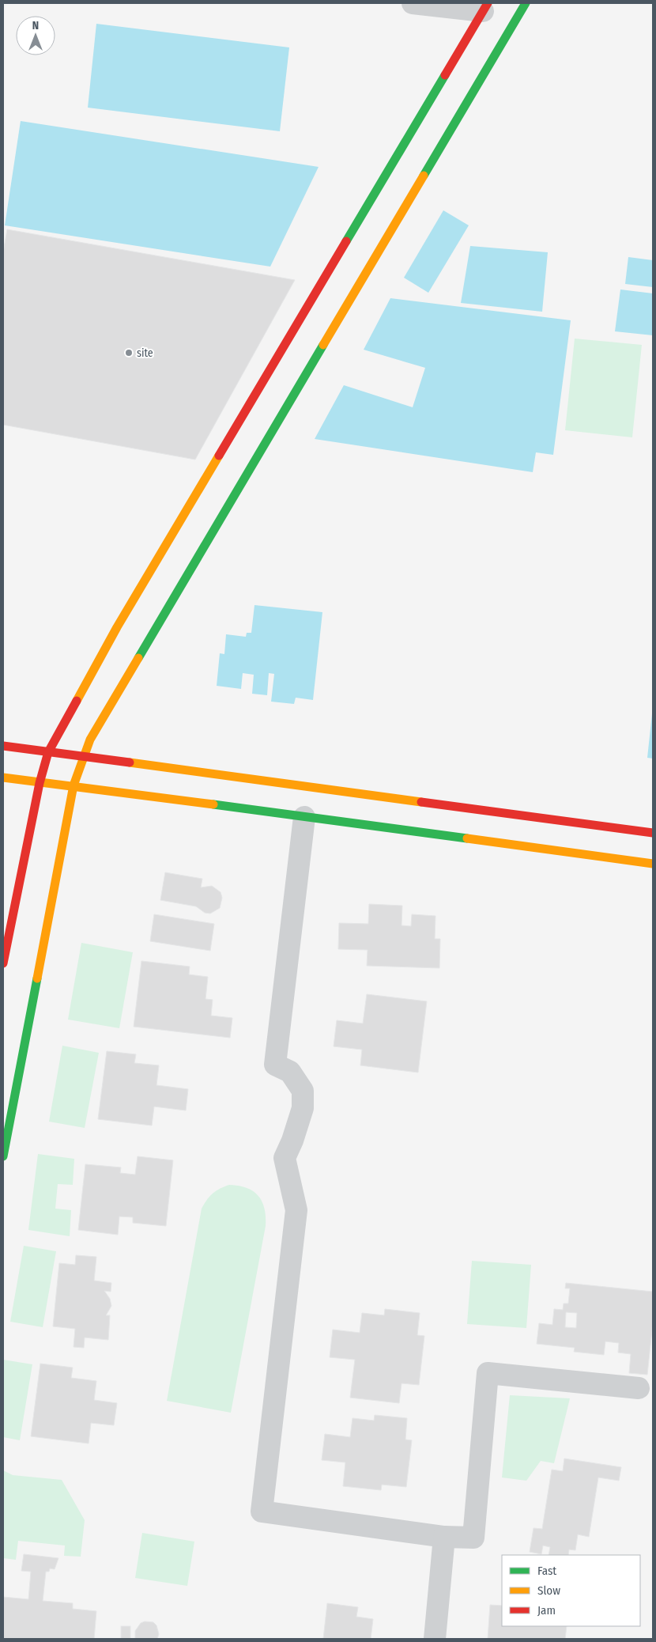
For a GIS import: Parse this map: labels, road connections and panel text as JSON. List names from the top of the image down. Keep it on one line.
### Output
{"places":["site"],"legend":["Fast","Slow","Jam"],"north":"top"}
